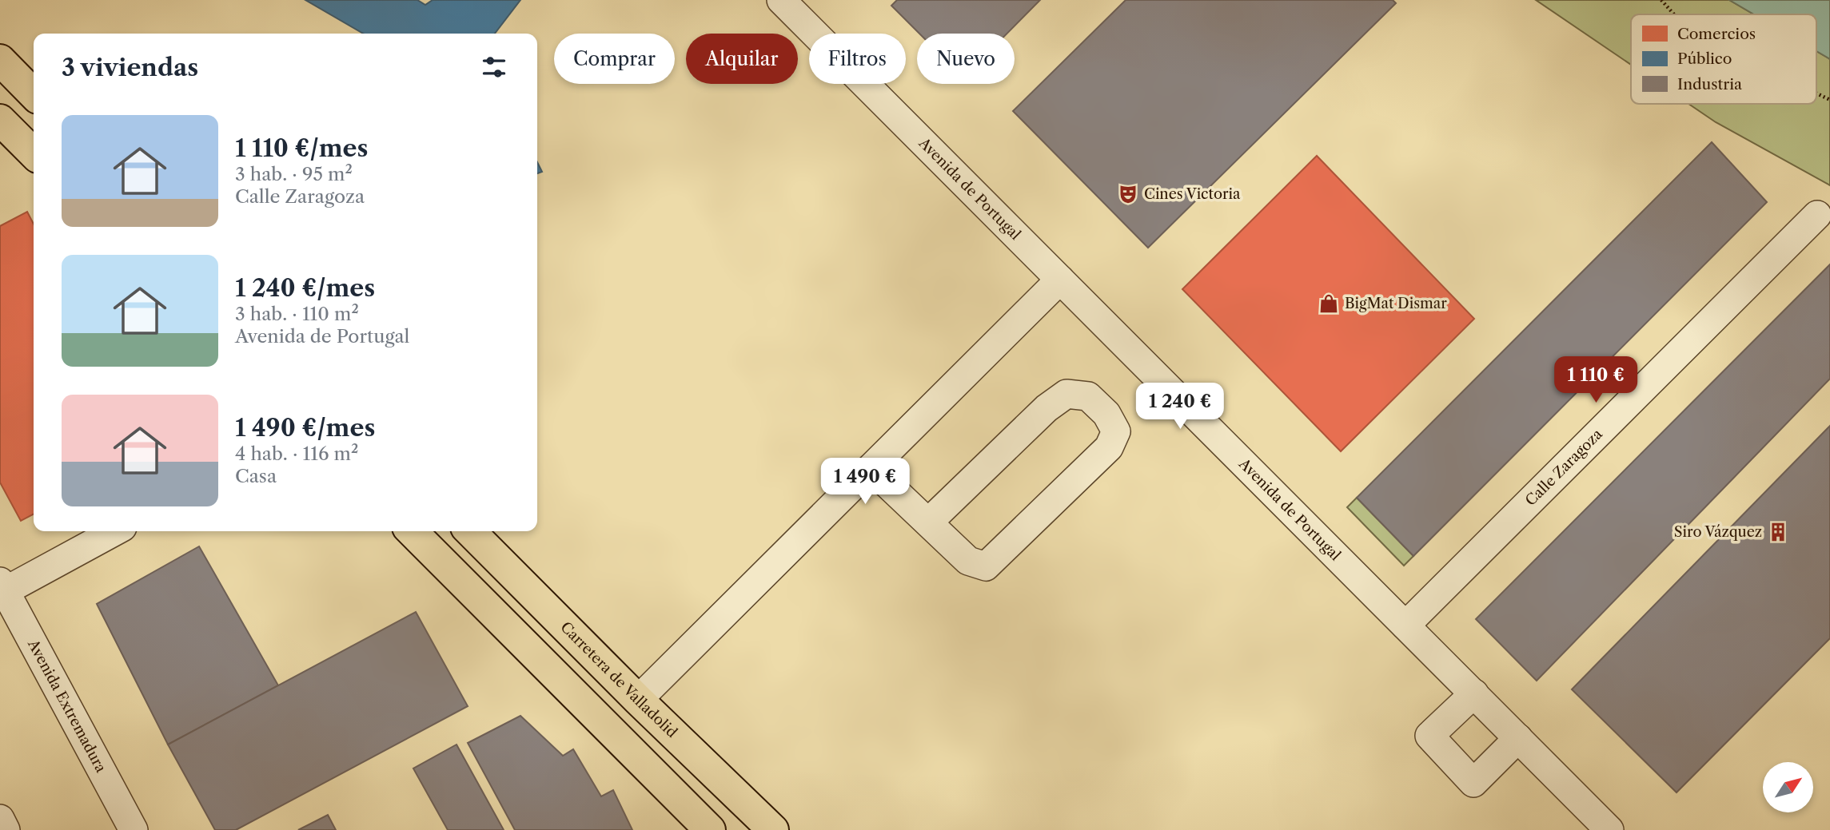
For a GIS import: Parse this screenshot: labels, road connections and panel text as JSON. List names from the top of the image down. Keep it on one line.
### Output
{"streets":{"highway":["Carretera de Valladolid"],"street":["Avenida de Portugal","Calle Zaragoza","Avenida Extremadura"]},"crossings":[["Avenida de Portugal","Calle Zaragoza"]],"places":{"theatre":["Cines Victoria"],"shop":["BigMat Dismar"],"building":["Siro Vázquez"]},"legend":["Comercios","Público","Industria"],"north":"top right","page":{"chip":["Comprar","Alquilar","Filtros","Nuevo"],"heading":"3 viviendas","list":[{"name":"1 110 €/mes","note":"3 hab. · 95 m² · Calle Zaragoza"},{"name":"1 240 €/mes","note":"3 hab. · 110 m² · Avenida de Portugal"},{"name":"1 490 €/mes","note":"4 hab. · 116 m² · Casa"}],"price":["1 110 €","1 240 €","1 490 €"]}}
